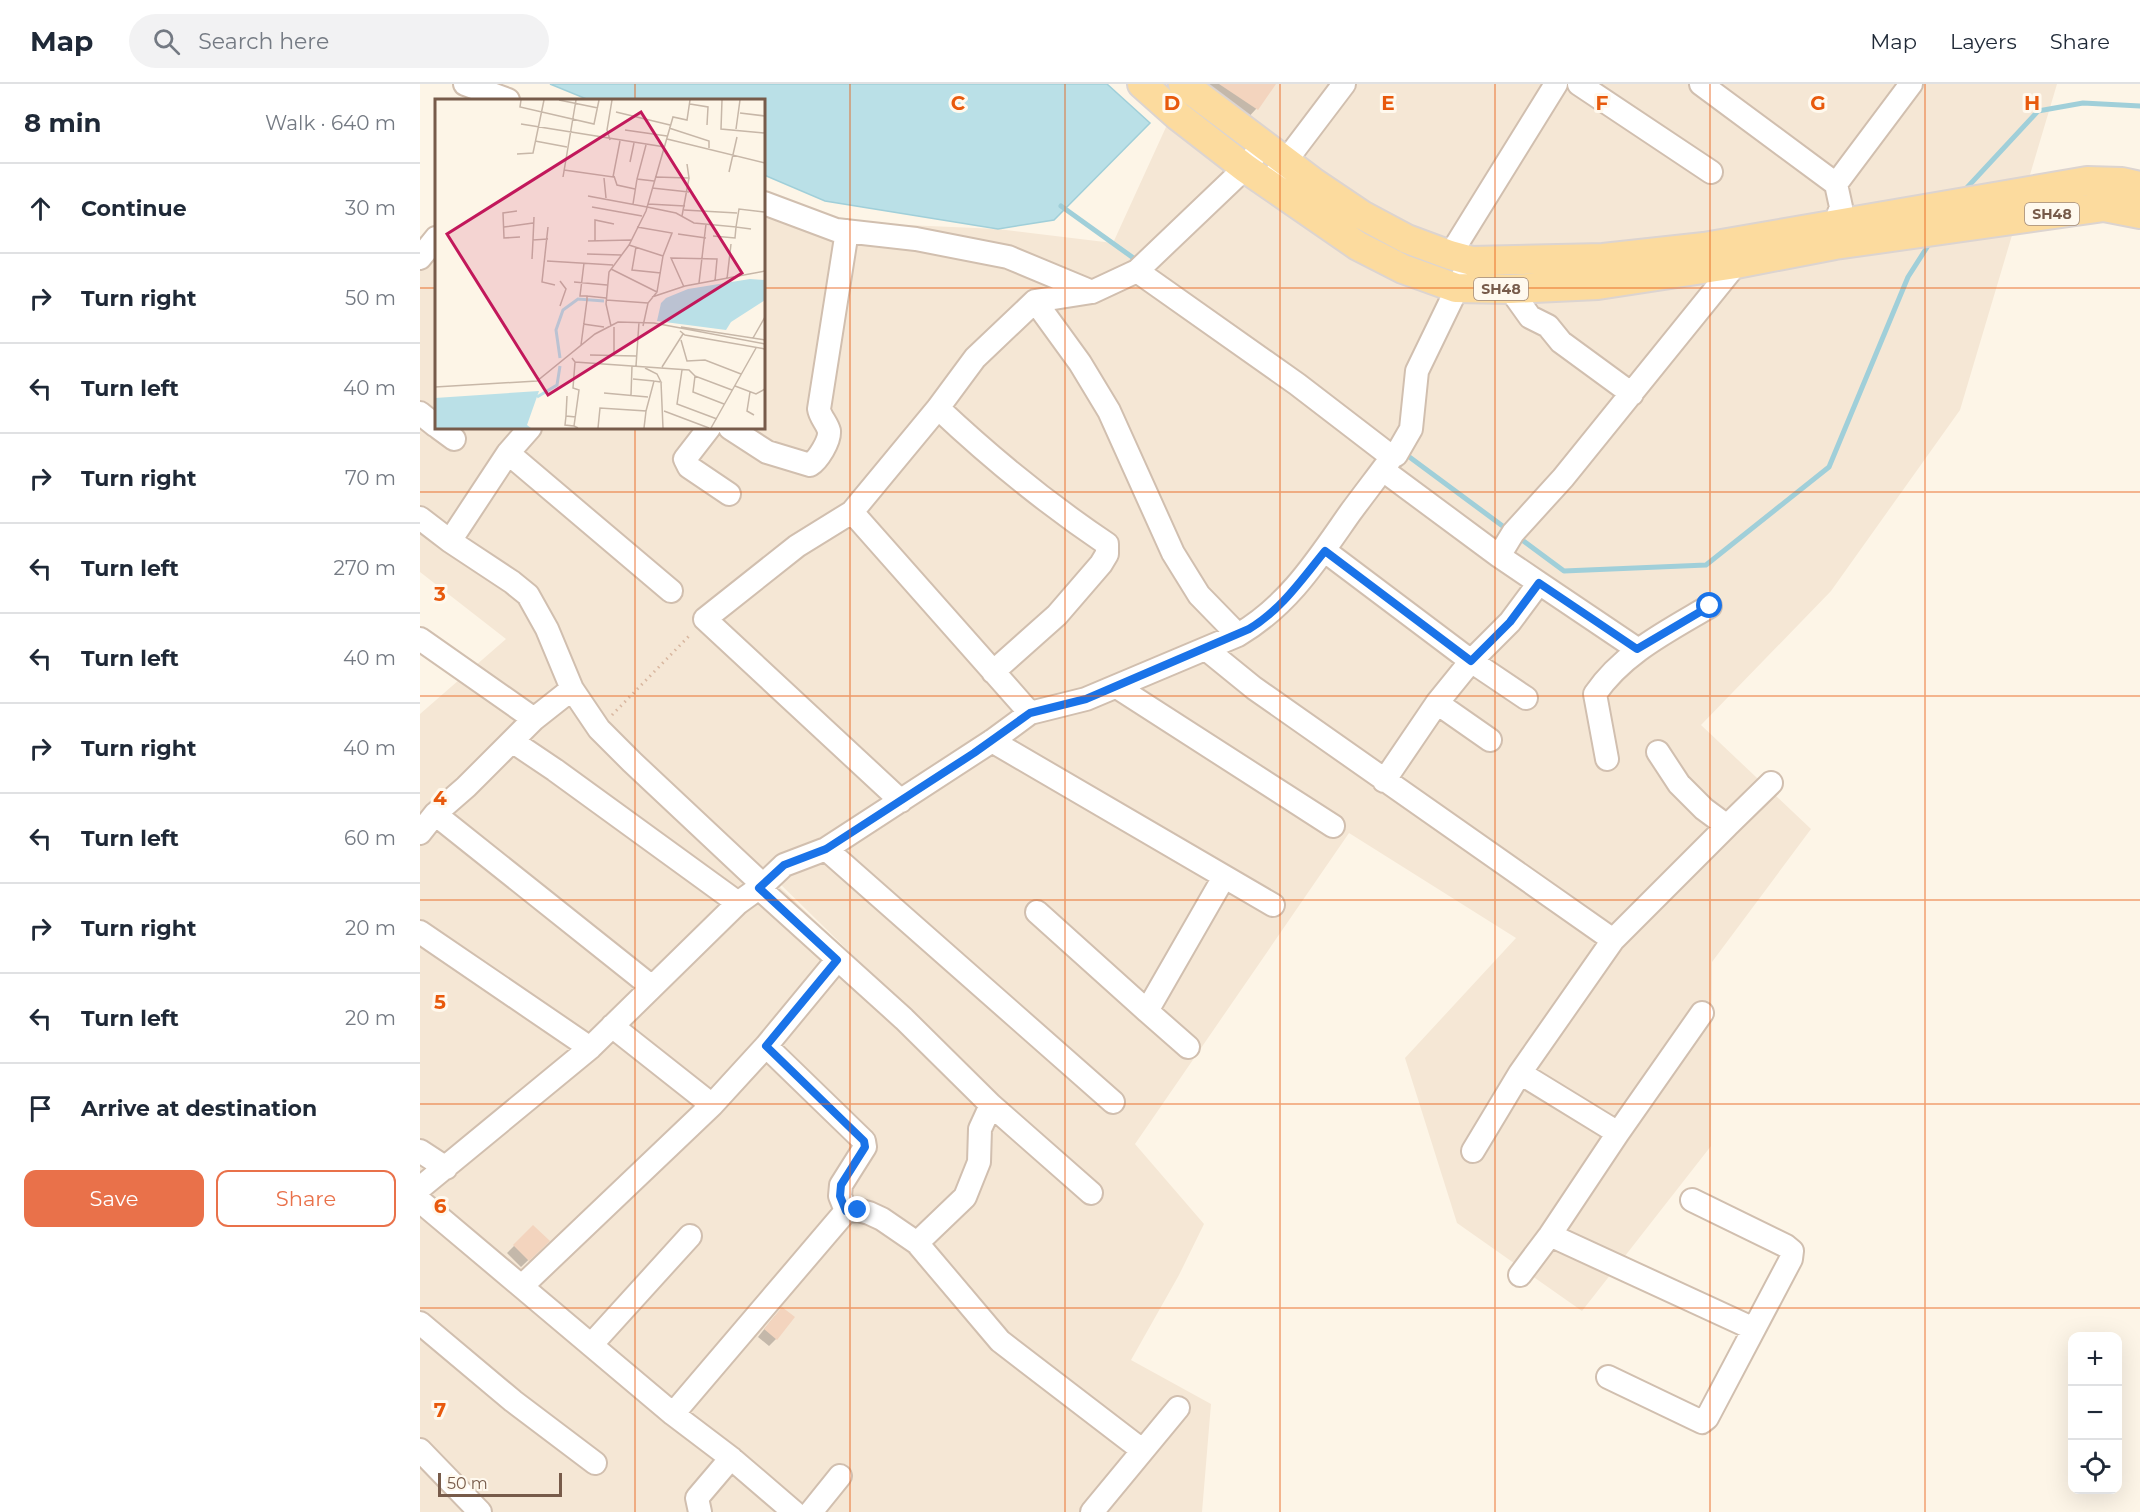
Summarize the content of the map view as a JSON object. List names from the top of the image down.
{
  "streets": {
    "main road": ["SH48"]
  },
  "scale_bar": "50 m",
  "page": {
    "header": "Map",
    "search": "Search here",
    "nav": ["Map", "Layers", "Share"],
    "heading": ["8 min", "Walk · 640 m"],
    "list": [
      ["Continue", "30 m"],
      ["Turn right", "50 m"],
      ["Turn left", "40 m"],
      ["Turn right", "70 m"],
      ["Turn left", "270 m"],
      ["Turn left", "40 m"],
      ["Turn right", "40 m"],
      ["Turn left", "60 m"],
      ["Turn right", "20 m"],
      ["Turn left", "20 m"],
      "Arrive at destination"
    ],
    "buttons": ["Save", "Share"],
    "map_buttons": ["+", "−"],
    "scale": "50 m"
  },
  "grid": {
    "columns": [
      "C",
      "D",
      "E",
      "F",
      "G",
      "H"
    ],
    "rows": [
      "3",
      "4",
      "5",
      "6",
      "7"
    ]
  }
}
